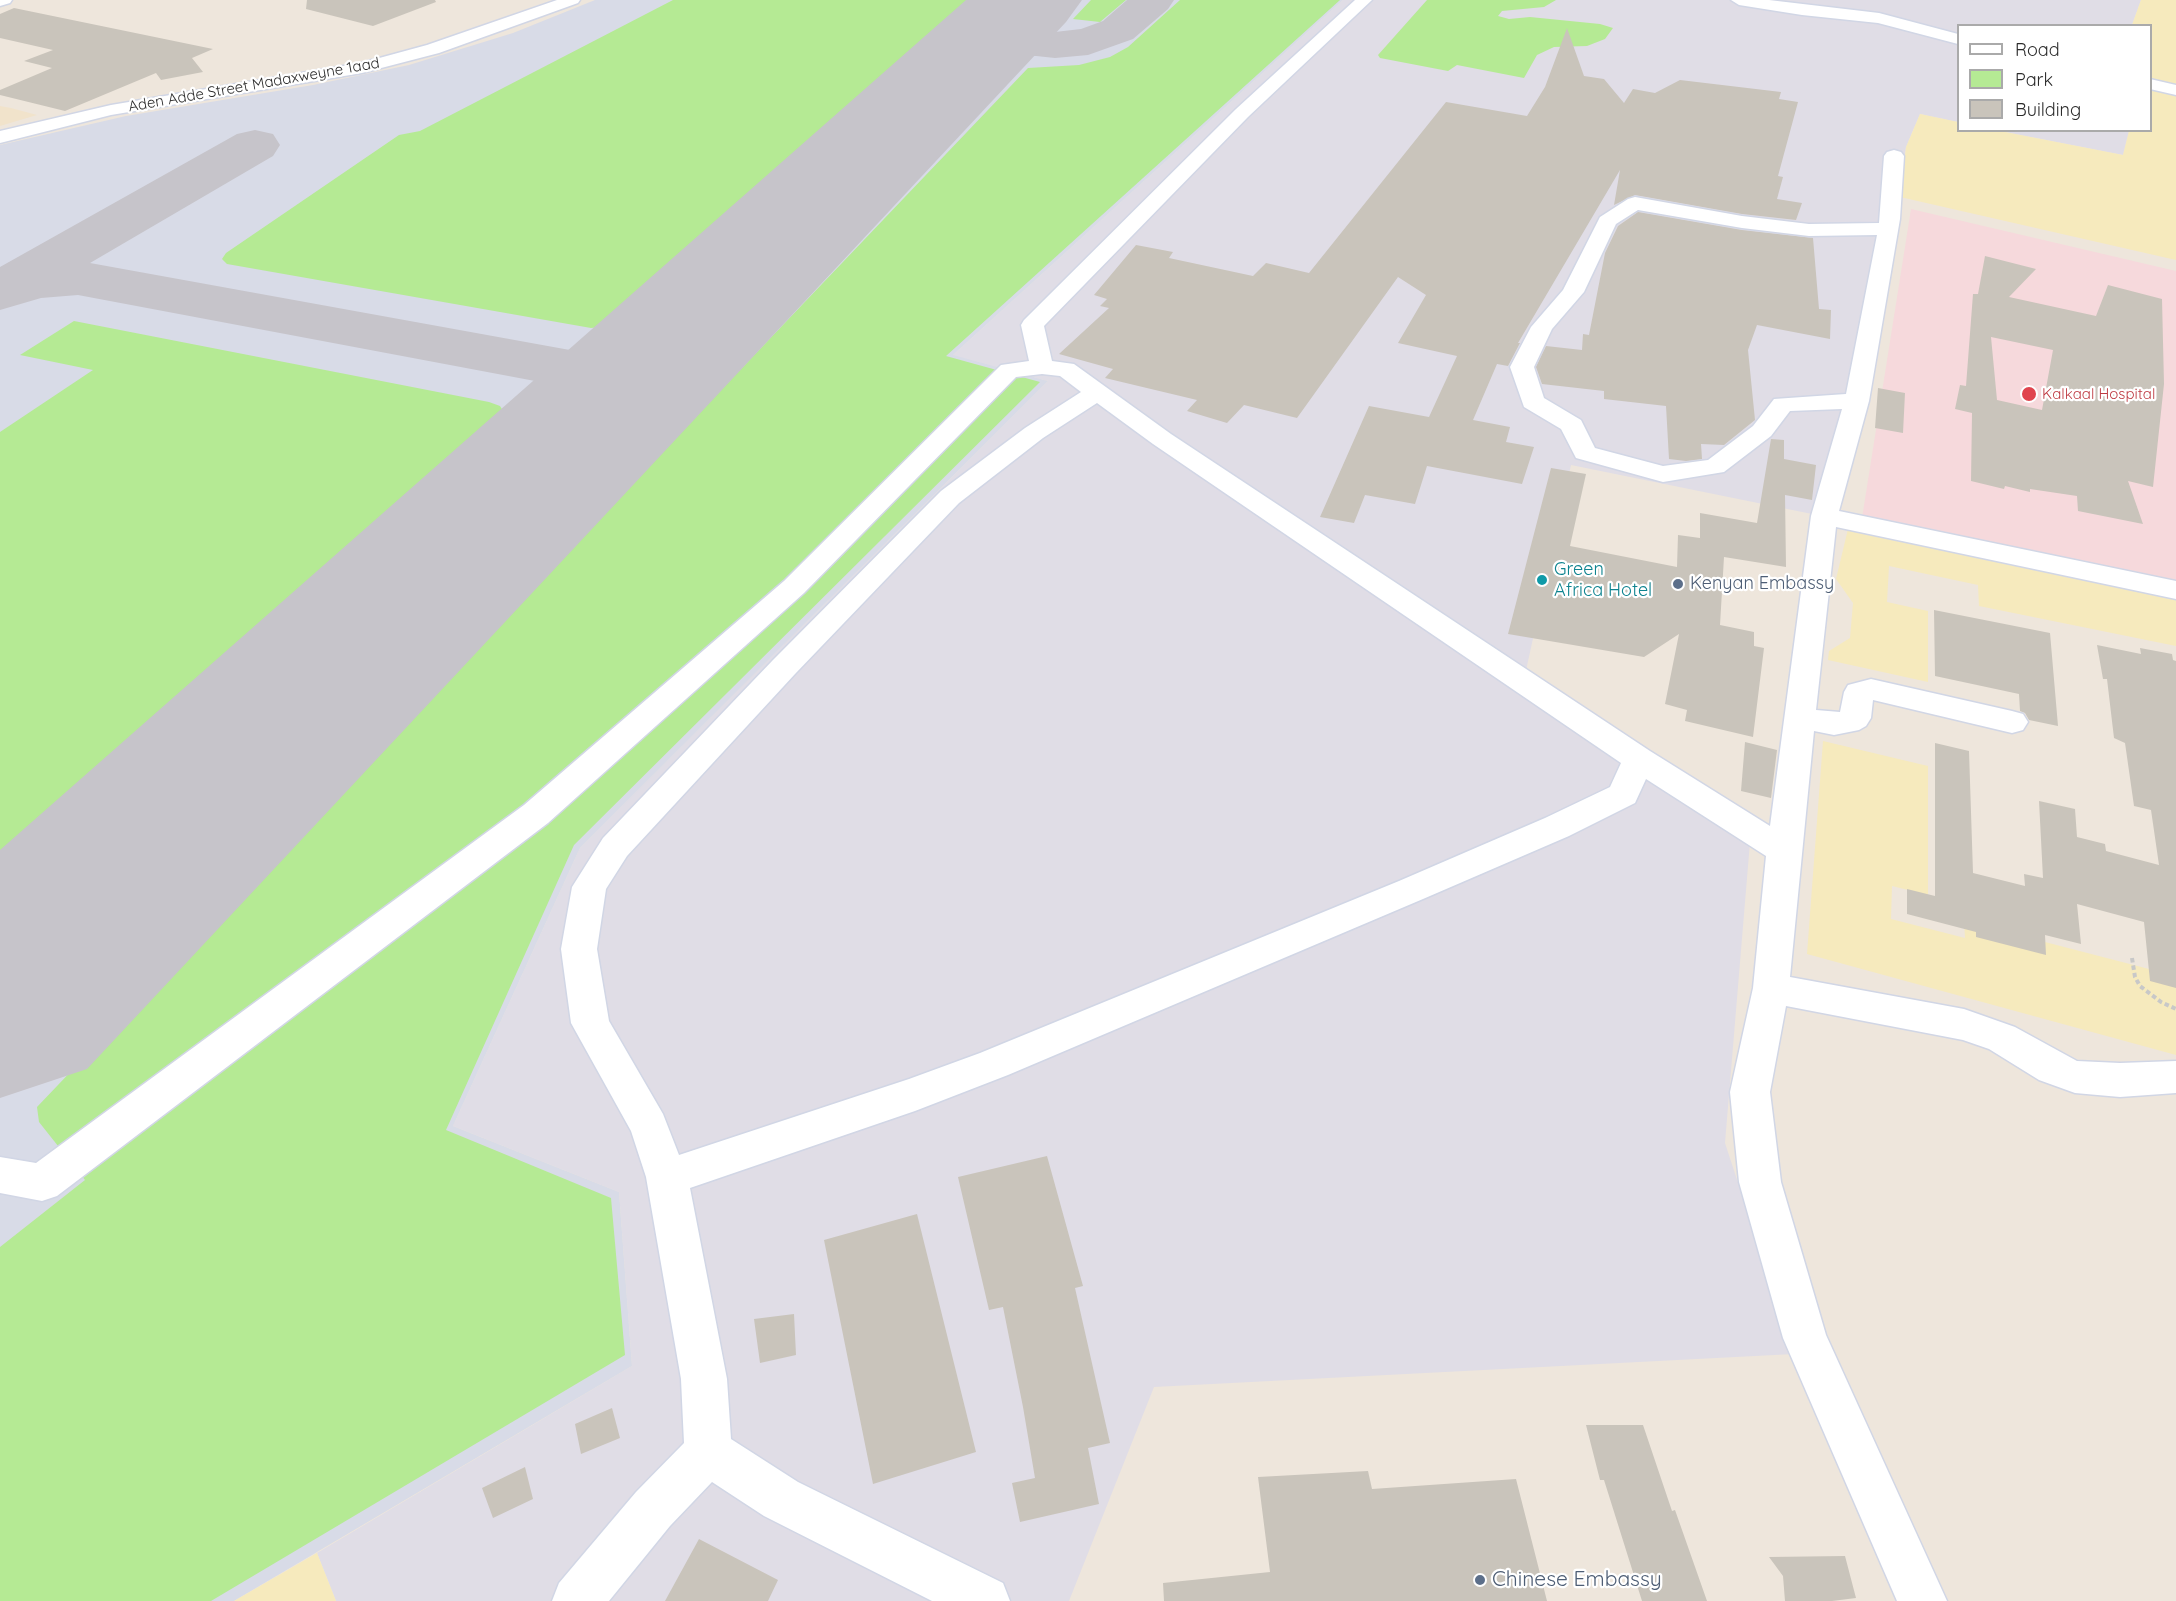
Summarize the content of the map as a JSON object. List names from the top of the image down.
{
  "streets": {
    "street": ["Aden Adde Street Madaxweyne 1aad"]
  },
  "places": [
    "Kalkaal Hospital",
    "Green Africa Hotel",
    "Kenyan Embassy",
    "Chinese Embassy"
  ],
  "legend": ["Road", "Park", "Building"]
}
